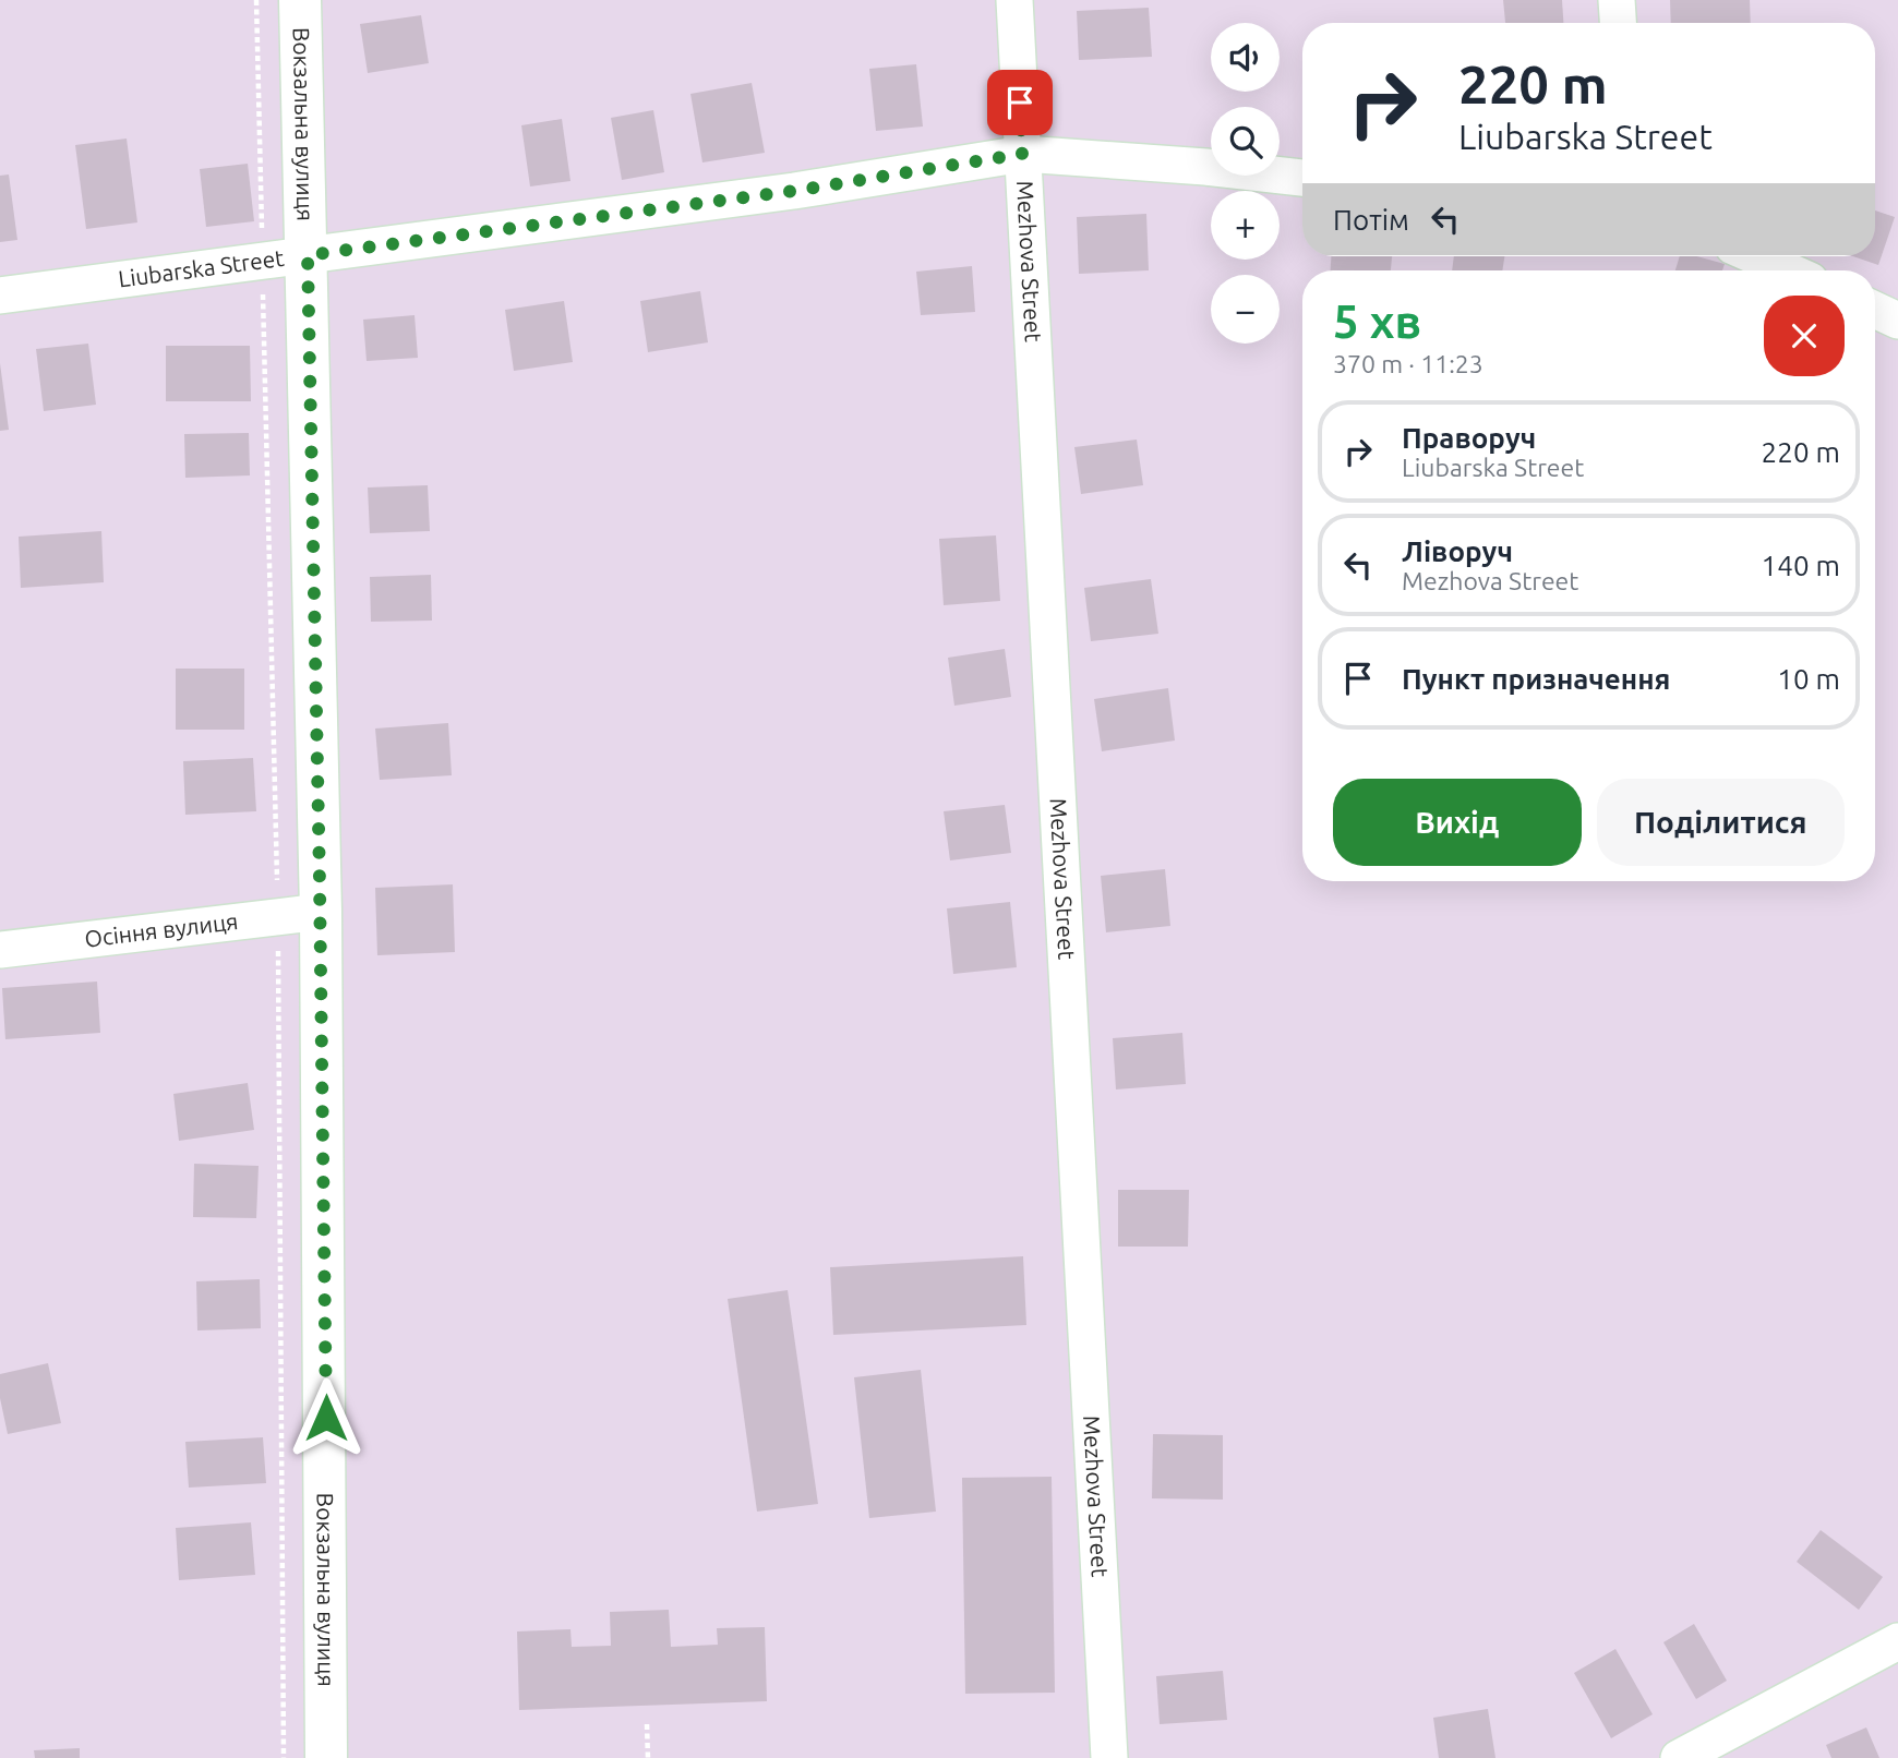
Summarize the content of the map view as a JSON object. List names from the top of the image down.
{
  "streets": {
    "main road": ["Вокзальна вулиця"],
    "street": ["Mezhova Street", "Liubarska Street", "Осіння вулиця"]
  },
  "crossings": [
    ["Вокзальна вулиця", "Liubarska Street"],
    ["Вокзальна вулиця", "Осіння вулиця"],
    ["Mezhova Street", "Liubarska Street"]
  ],
  "page": {
    "map_buttons": ["+", "−"],
    "turn": ["220 m", "Liubarska Street"],
    "then": "Потім",
    "heading": ["5 хв", "370 m · 11:23"],
    "list": [
      {
        "name": "Праворуч",
        "note": "Liubarska Street",
        "value": "220 m"
      },
      {
        "name": "Ліворуч",
        "note": "Mezhova Street",
        "value": "140 m"
      },
      {
        "name": "Пункт призначення",
        "value": "10 m"
      }
    ],
    "buttons": ["Вихід", "Поділитися"]
  }
}
